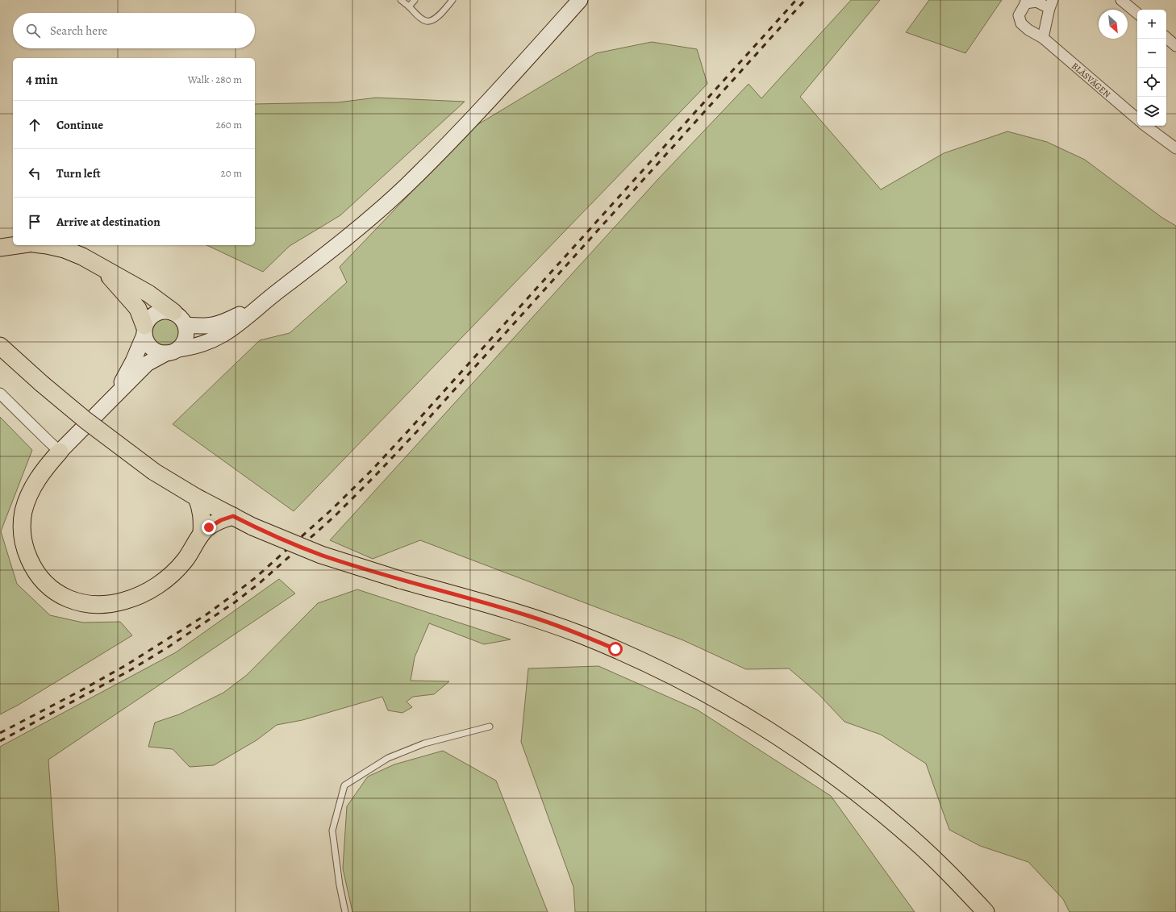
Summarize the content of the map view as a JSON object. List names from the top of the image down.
{
  "streets": {
    "street": ["BLÄSVÄGEN"]
  },
  "north": "bottom right",
  "page": {
    "map_buttons": ["+", "−"],
    "search": "Search here",
    "heading": ["4 min", "Walk · 280 m"],
    "list": [
      ["Continue", "260 m"],
      ["Turn left", "20 m"],
      "Arrive at destination"
    ]
  }
}
